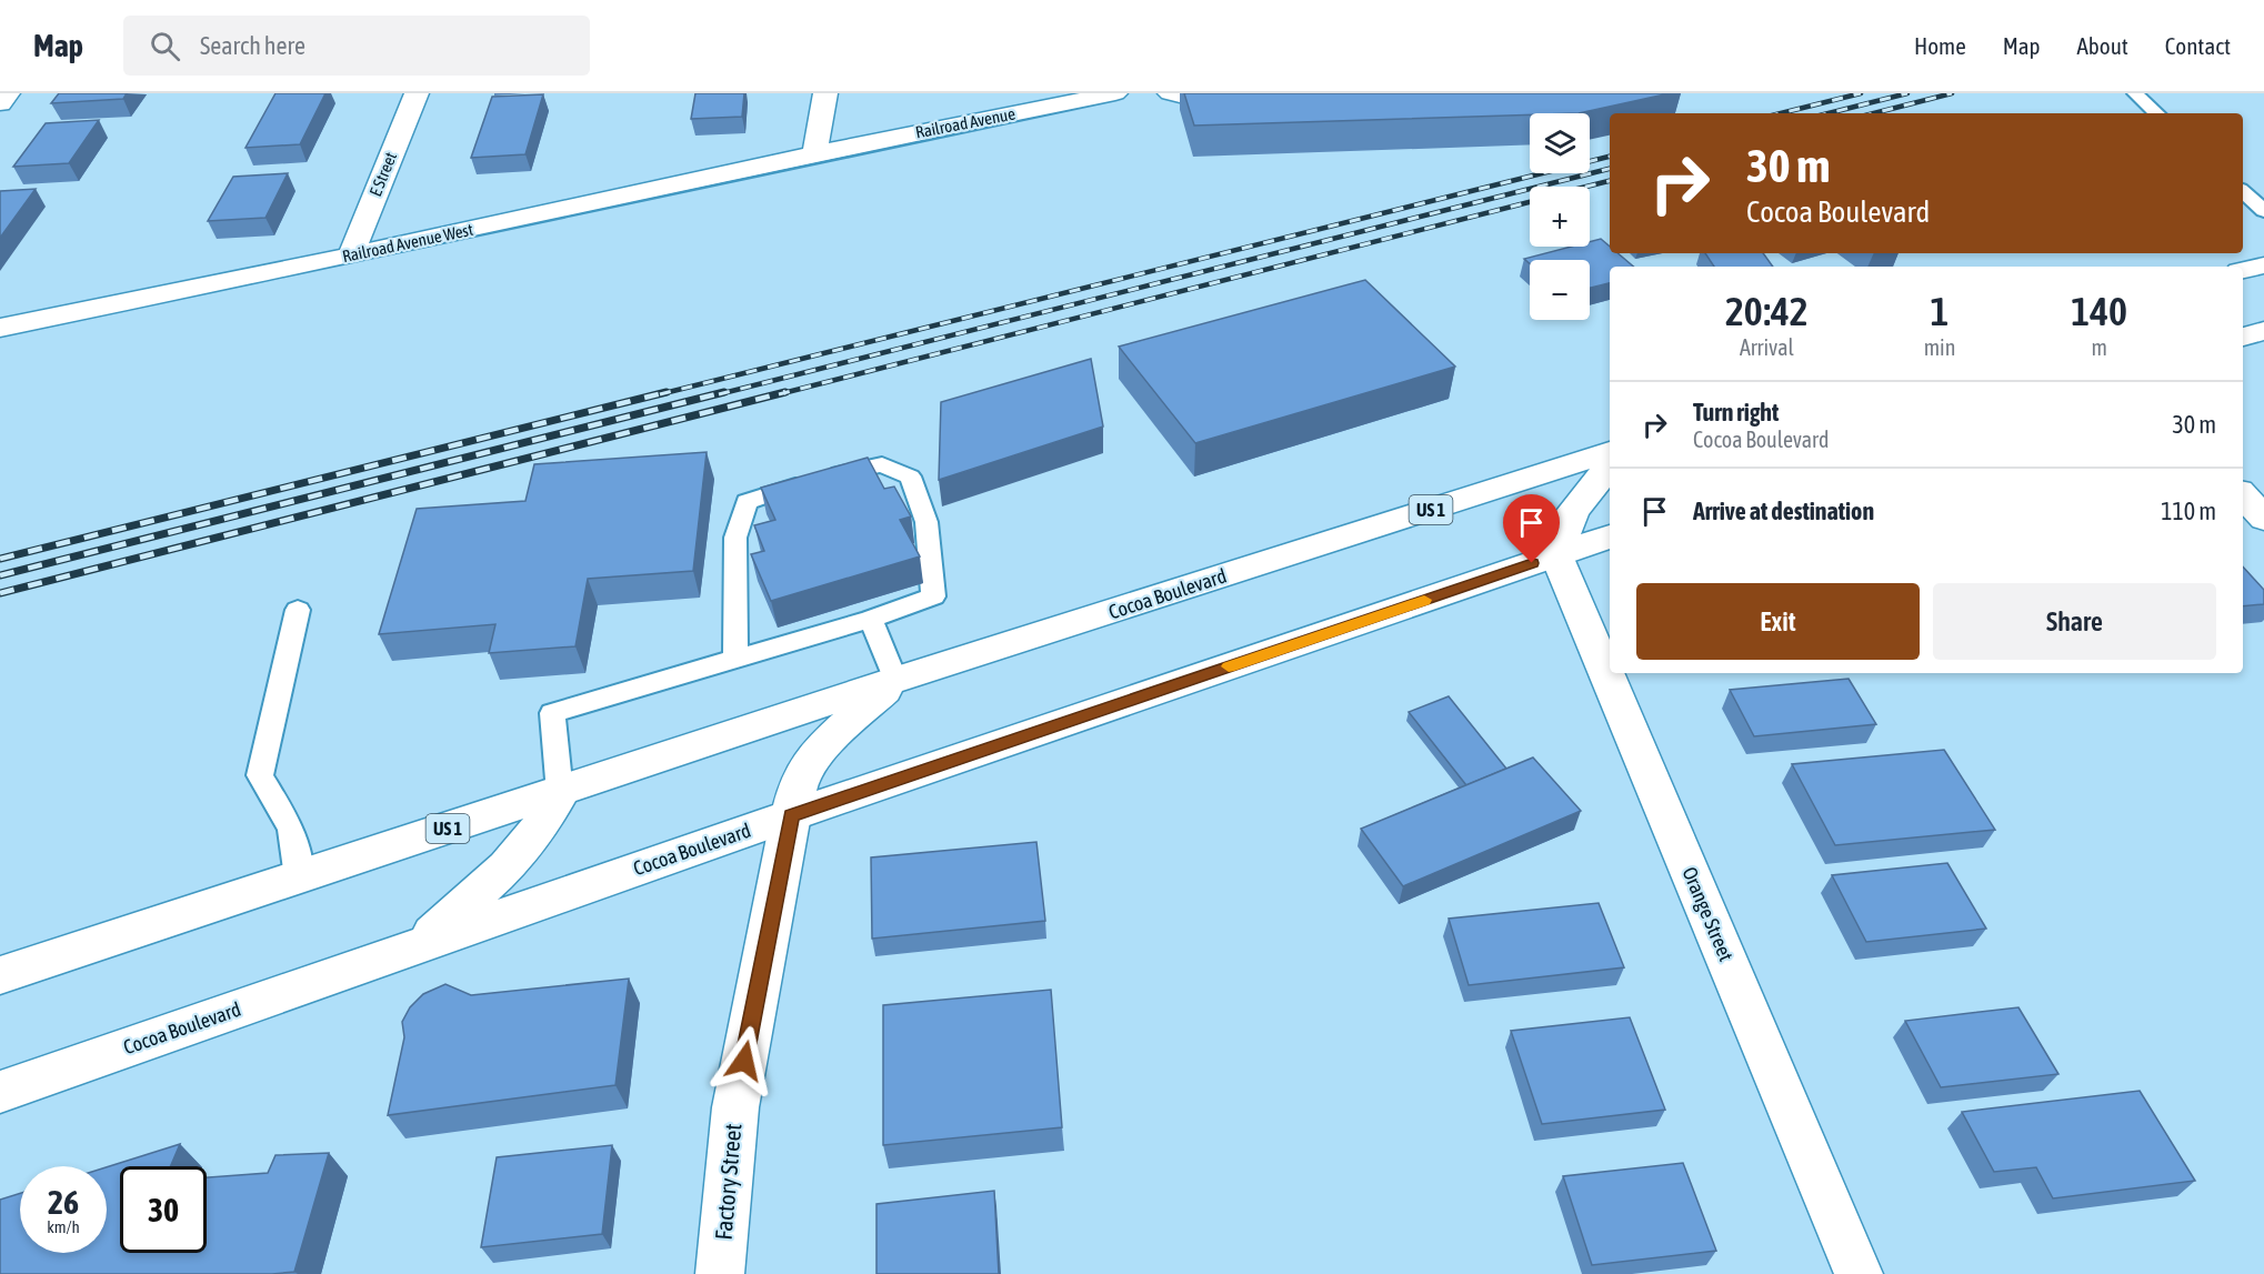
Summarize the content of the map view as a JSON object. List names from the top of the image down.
{
  "streets": {
    "main road": [
      "Railroad Avenue",
      "E Street",
      "Railroad Avenue West",
      "US 1",
      "Cocoa Boulevard",
      "Orange Street",
      "Factory Street"
    ]
  },
  "crossings": [
    ["Railroad Avenue", "Railroad Avenue West"],
    ["E Street", "Railroad Avenue West"],
    ["Cocoa Boulevard", "Orange Street"],
    ["Cocoa Boulevard", "Factory Street"]
  ],
  "page": {
    "header": "Map",
    "search": "Search here",
    "nav": [
      "Home",
      "Map",
      "About",
      "Contact"
    ],
    "map_buttons": ["+", "−"],
    "turn": ["30 m", "Cocoa Boulevard"],
    "eta": [
      "20:42",
      "Arrival",
      "1",
      "min",
      "140",
      "m"
    ],
    "list": [
      {
        "name": "Turn right",
        "note": "Cocoa Boulevard",
        "value": "30 m"
      },
      {
        "name": "Arrive at destination",
        "value": "110 m"
      }
    ],
    "buttons": ["Exit", "Share"],
    "speed": "26 km/h",
    "limit": "30"
  }
}
